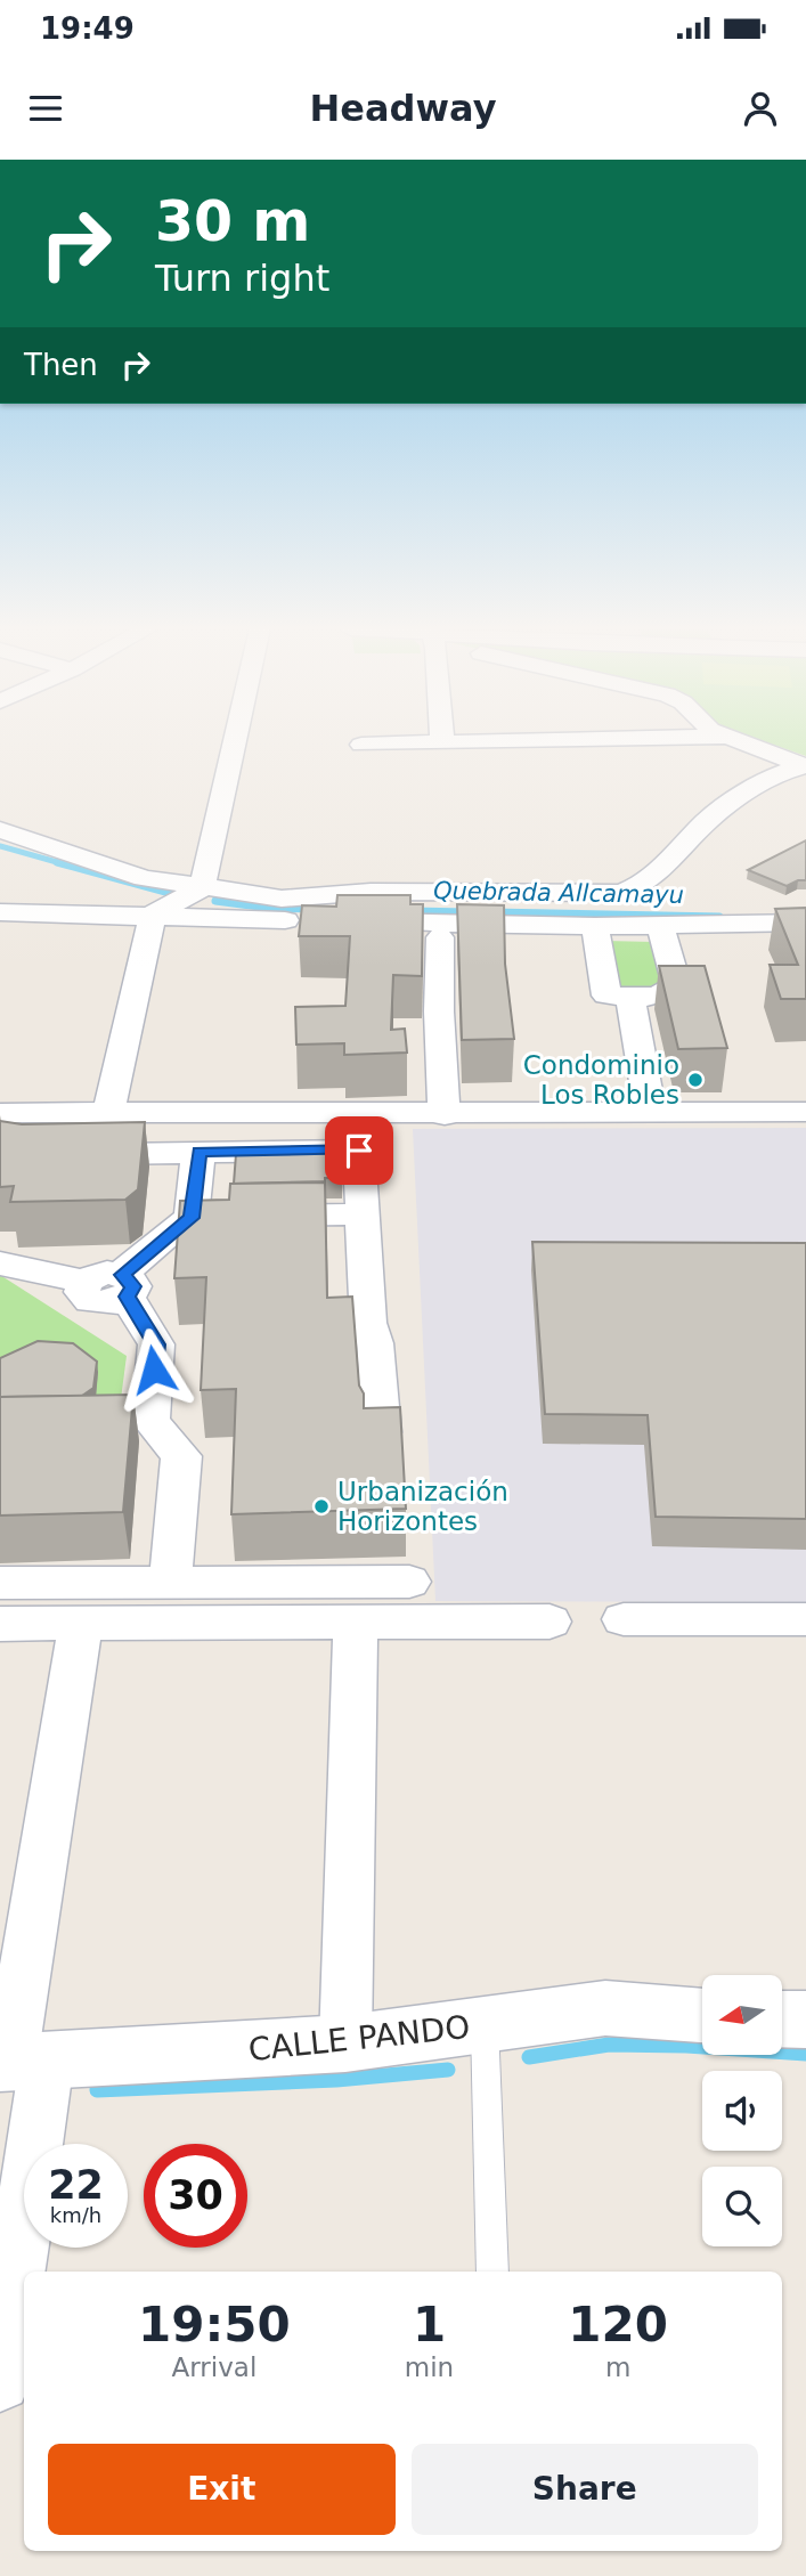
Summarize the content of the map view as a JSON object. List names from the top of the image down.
{
  "streets": {
    "street": ["CALLE PANDO"]
  },
  "water": ["Quebrada Allcamayu"],
  "places": ["Condominio Los Robles", "Urbanización Horizontes"],
  "north": "left",
  "page": {
    "status": "19:49",
    "header": "Headway",
    "turn": ["30 m", "Turn right"],
    "then": "Then",
    "speed": "22 km/h",
    "limit": "30",
    "eta": [
      "19:50",
      "Arrival",
      "1",
      "min",
      "120",
      "m"
    ],
    "buttons": ["Exit", "Share"]
  }
}
